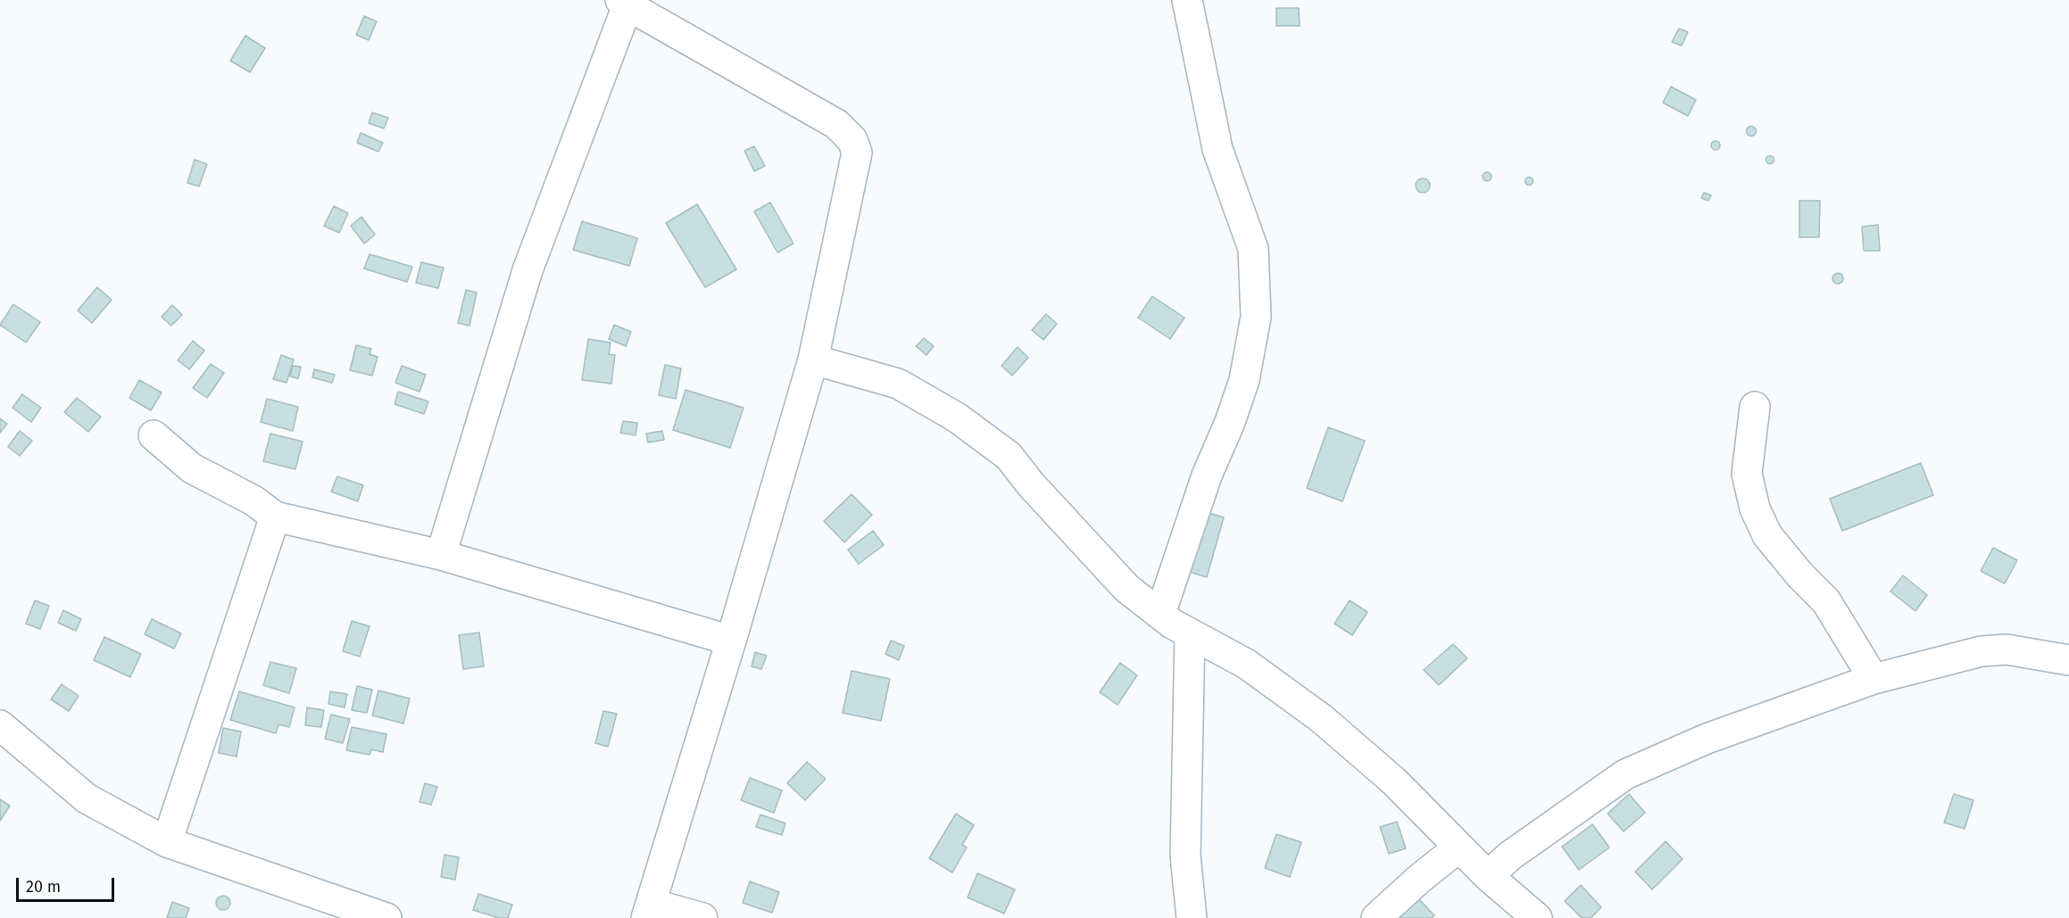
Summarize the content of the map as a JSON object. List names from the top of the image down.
{
  "scale_bar": "20 m"
}
